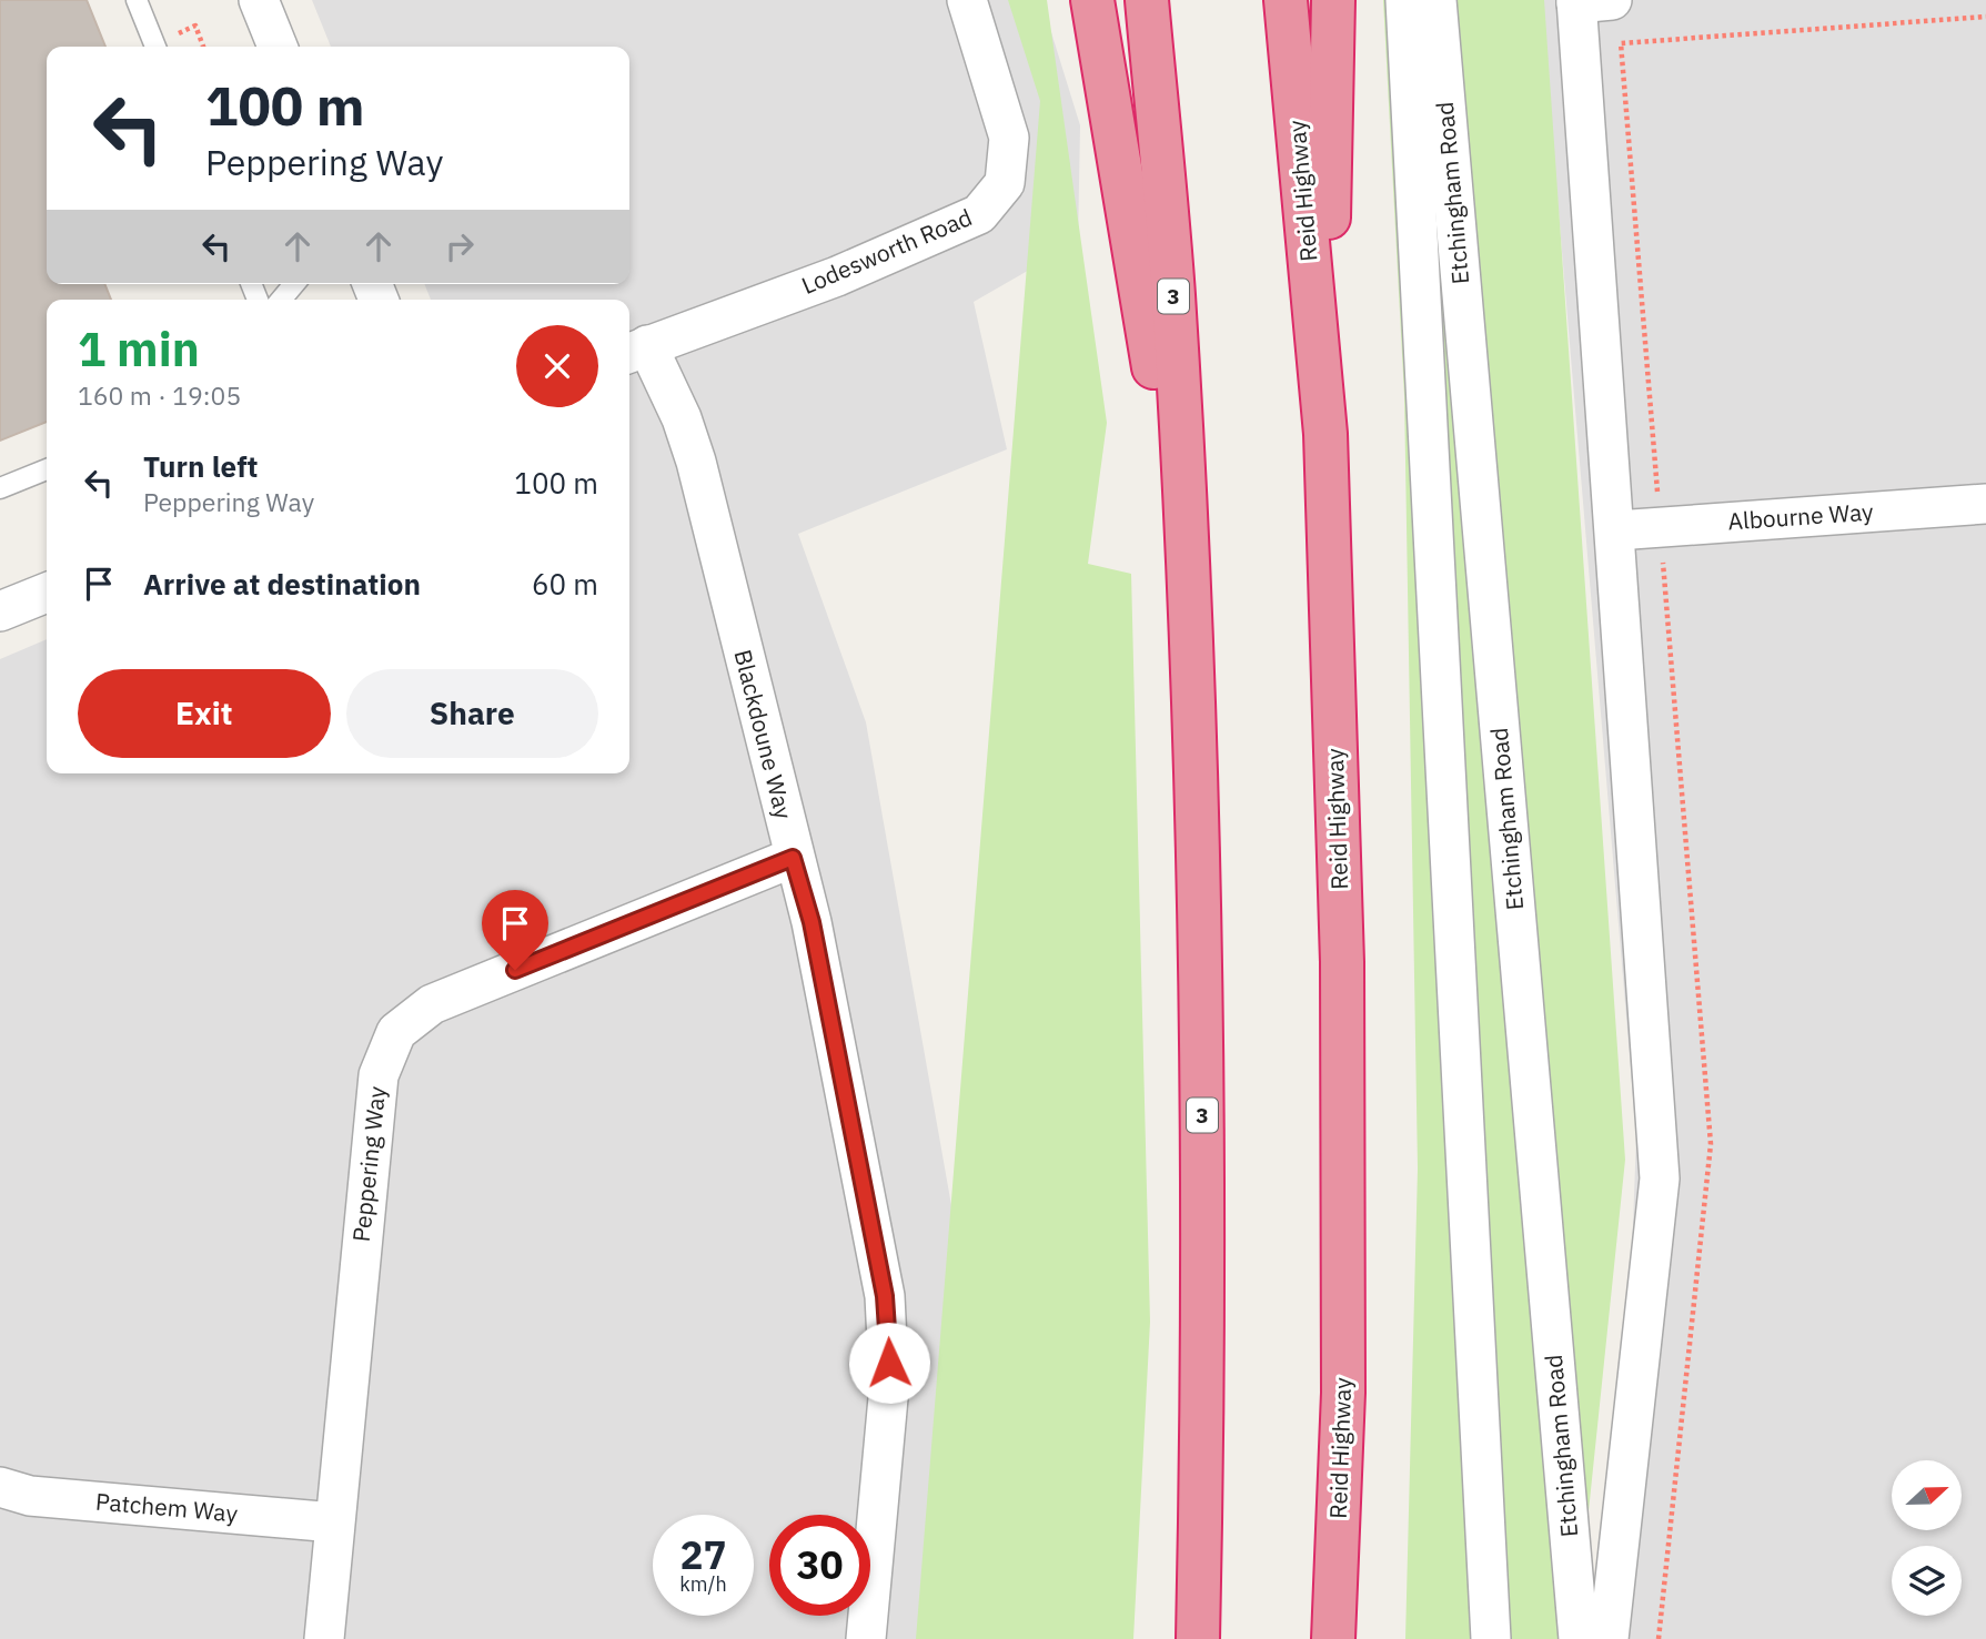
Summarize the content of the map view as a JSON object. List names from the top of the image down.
{
  "streets": {
    "highway": ["Reid Highway", "3"],
    "street": [
      "Etchingham Road",
      "Lodesworth Road",
      "Albourne Way",
      "Blackdoune Way",
      "Peppering Way",
      "Patchem Way"
    ]
  },
  "crossings": [
    ["Lodesworth Road", "Blackdoune Way"],
    ["Blackdoune Way", "Peppering Way"],
    ["Peppering Way", "Patchem Way"]
  ],
  "north": "right",
  "page": {
    "turn": ["100 m", "Peppering Way"],
    "heading": ["1 min", "160 m · 19:05"],
    "list": [
      {
        "name": "Turn left",
        "note": "Peppering Way",
        "value": "100 m"
      },
      {
        "name": "Arrive at destination",
        "value": "60 m"
      }
    ],
    "buttons": ["Exit", "Share"],
    "speed": "27 km/h",
    "limit": "30"
  }
}
